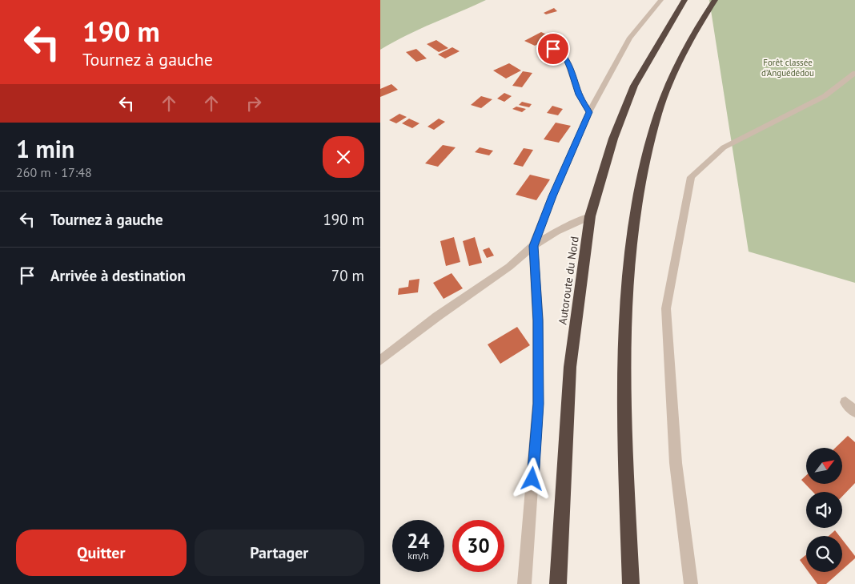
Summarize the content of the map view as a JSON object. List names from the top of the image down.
{
  "streets": {
    "highway": ["Autoroute du Nord"]
  },
  "parks": ["Forêt classée d’Anguédédou"],
  "north": "top right",
  "page": {
    "turn": ["190 m", "Tournez à gauche"],
    "heading": ["1 min", "260 m · 17:48"],
    "list": [
      {
        "name": "Tournez à gauche",
        "value": "190 m"
      },
      {
        "name": "Arrivée à destination",
        "value": "70 m"
      }
    ],
    "speed": "24 km/h",
    "limit": "30",
    "buttons": ["Quitter", "Partager"]
  }
}
